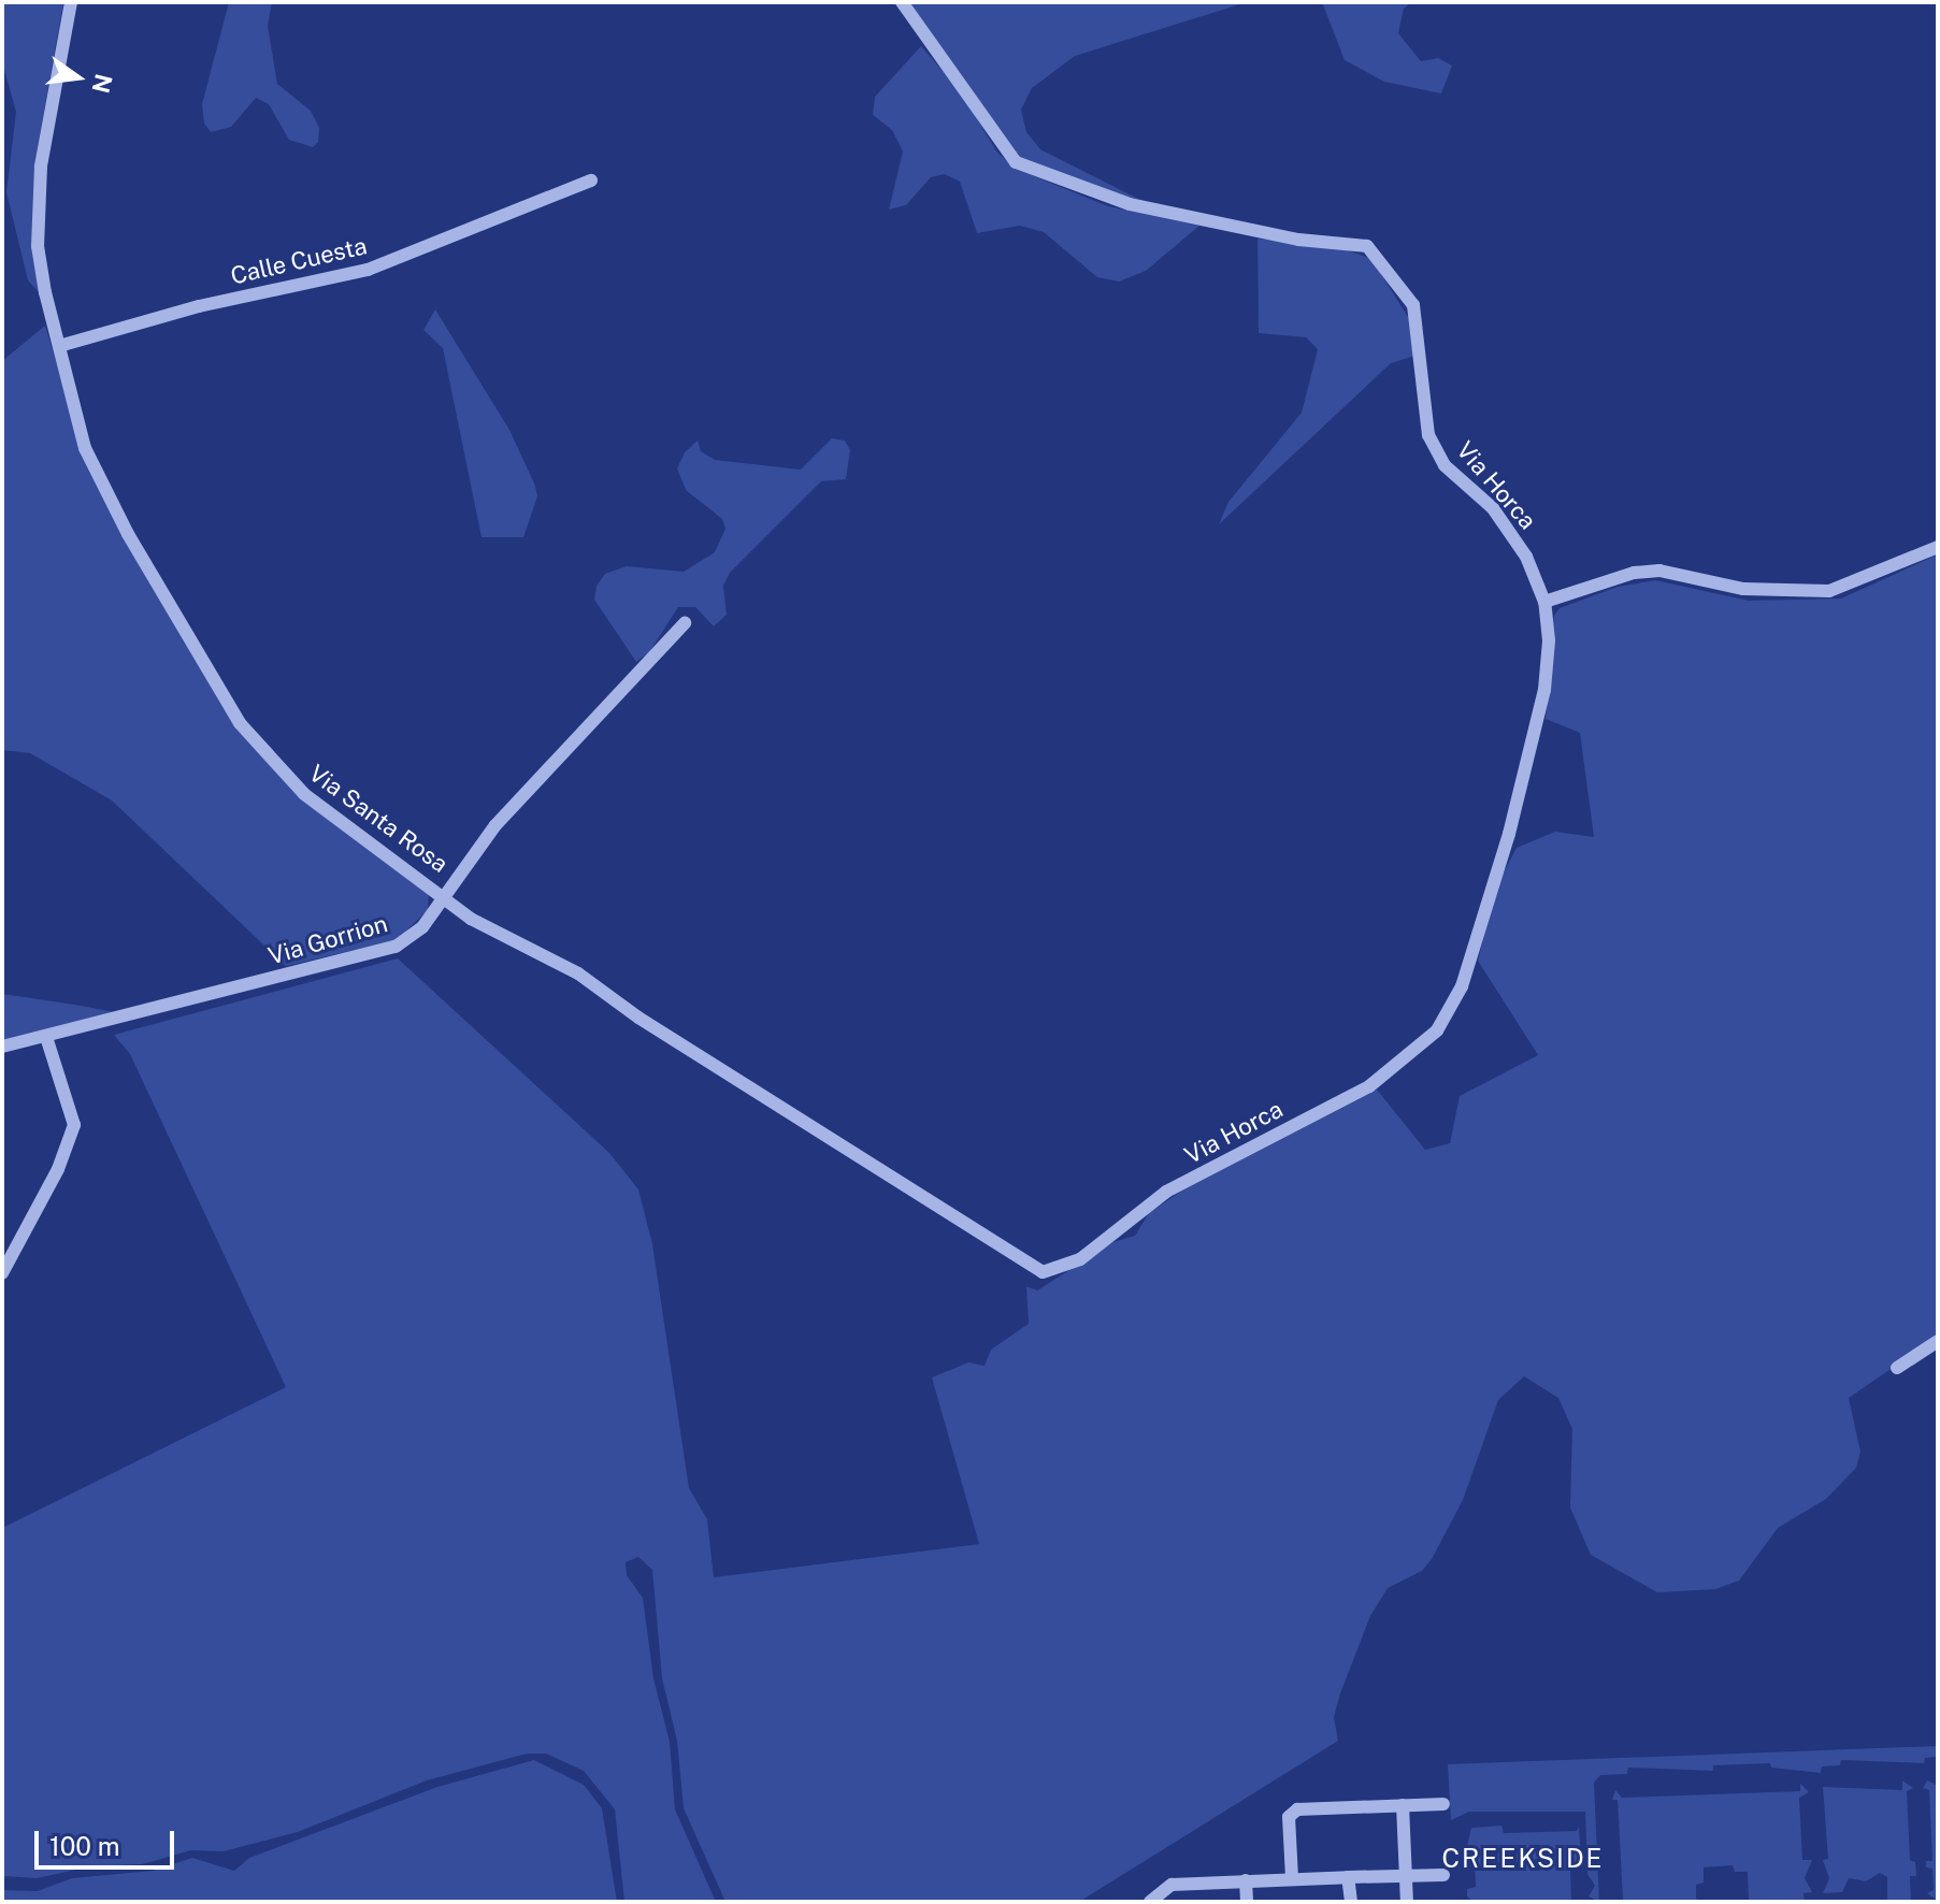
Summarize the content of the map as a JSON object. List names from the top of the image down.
{
  "streets": {
    "street": [
      "Calle Cuesta",
      "Via Horca",
      "Via Santa Rosa",
      "Via Gorrion"
    ]
  },
  "crossings": [
    ["Calle Cuesta", "Via Santa Rosa"],
    ["Via Horca", "Via Santa Rosa"],
    ["Via Santa Rosa", "Via Gorrion"]
  ],
  "districts": ["CREEKSIDE"],
  "scale_bar": "100 m",
  "north": "right"
}
